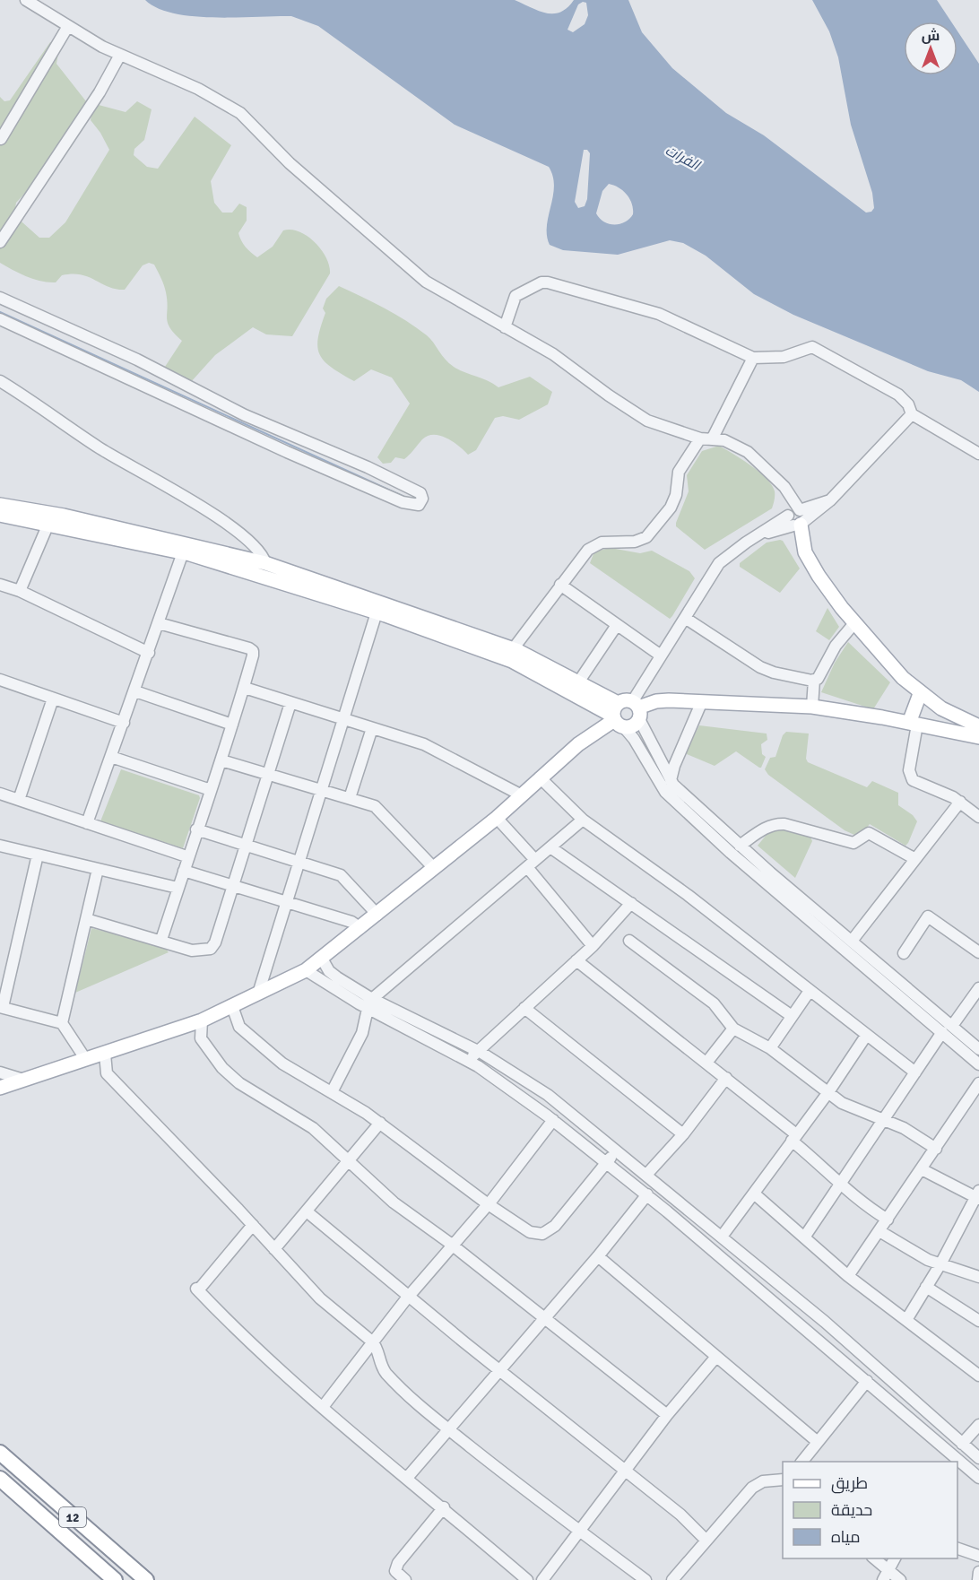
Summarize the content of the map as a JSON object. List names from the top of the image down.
{
  "streets": {
    "highway": ["12"]
  },
  "water": ["الفرات"],
  "legend": ["طريق", "حديقة", "مياه"],
  "north": "top"
}
